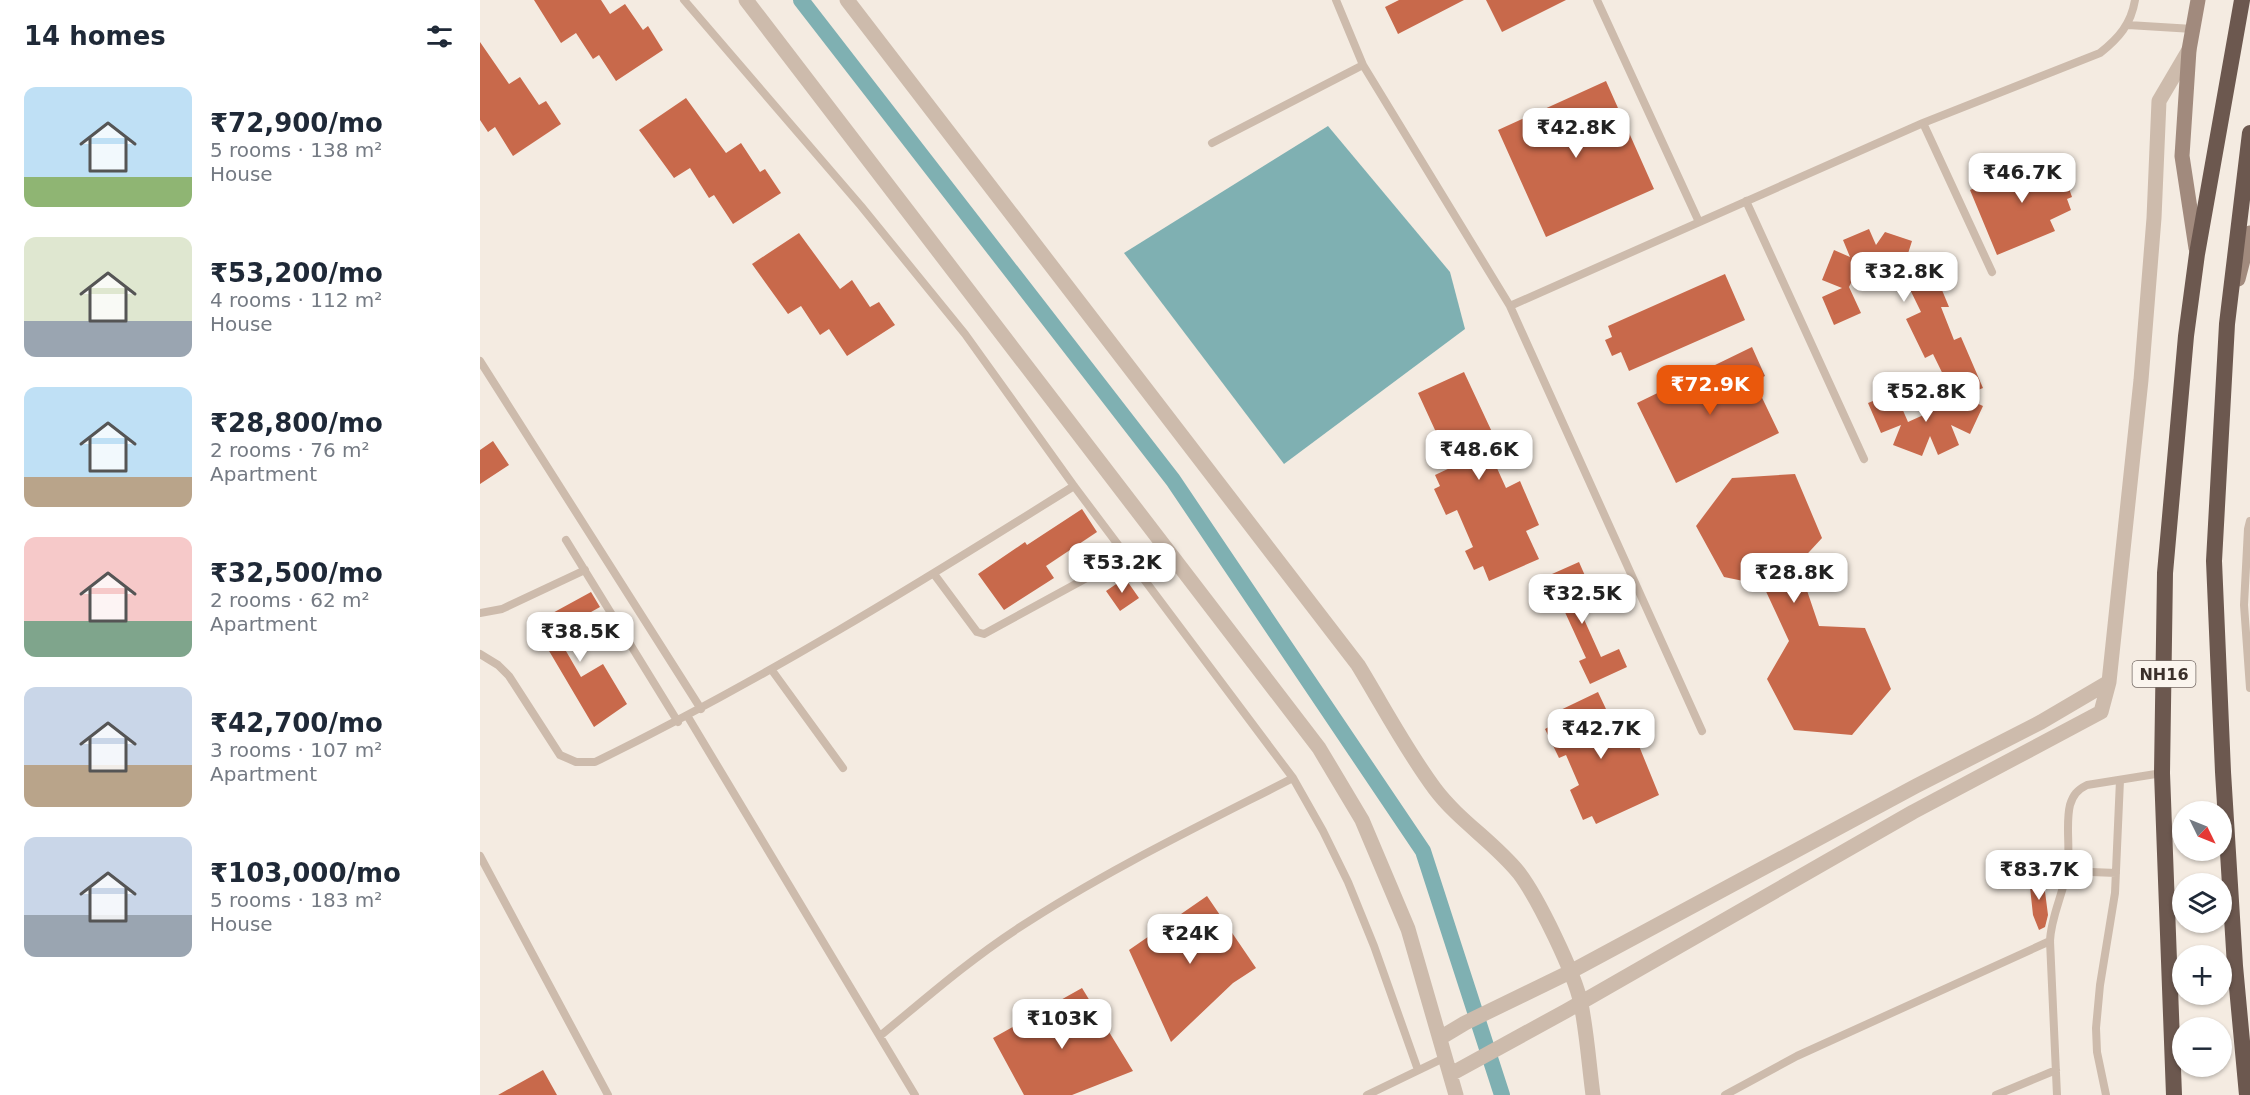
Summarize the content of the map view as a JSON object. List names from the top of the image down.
{
  "streets": {
    "highway": ["NH16"]
  },
  "north": "bottom right",
  "page": {
    "heading": "14 homes",
    "list": [
      {
        "name": "₹72,900/mo",
        "note": "5 rooms · 138 m² · House"
      },
      {
        "name": "₹53,200/mo",
        "note": "4 rooms · 112 m² · House"
      },
      {
        "name": "₹28,800/mo",
        "note": "2 rooms · 76 m² · Apartment"
      },
      {
        "name": "₹32,500/mo",
        "note": "2 rooms · 62 m² · Apartment"
      },
      {
        "name": "₹42,700/mo",
        "note": "3 rooms · 107 m² · Apartment"
      },
      {
        "name": "₹103,000/mo",
        "note": "5 rooms · 183 m² · House"
      }
    ],
    "price": [
      "₹42.8K",
      "₹46.7K",
      "₹32.8K",
      "₹72.9K",
      "₹52.8K",
      "₹48.6K",
      "₹53.2K",
      "₹28.8K",
      "₹32.5K",
      "₹38.5K",
      "₹42.7K",
      "₹83.7K",
      "₹24K",
      "₹103K"
    ],
    "map_buttons": ["+", "−"]
  }
}
